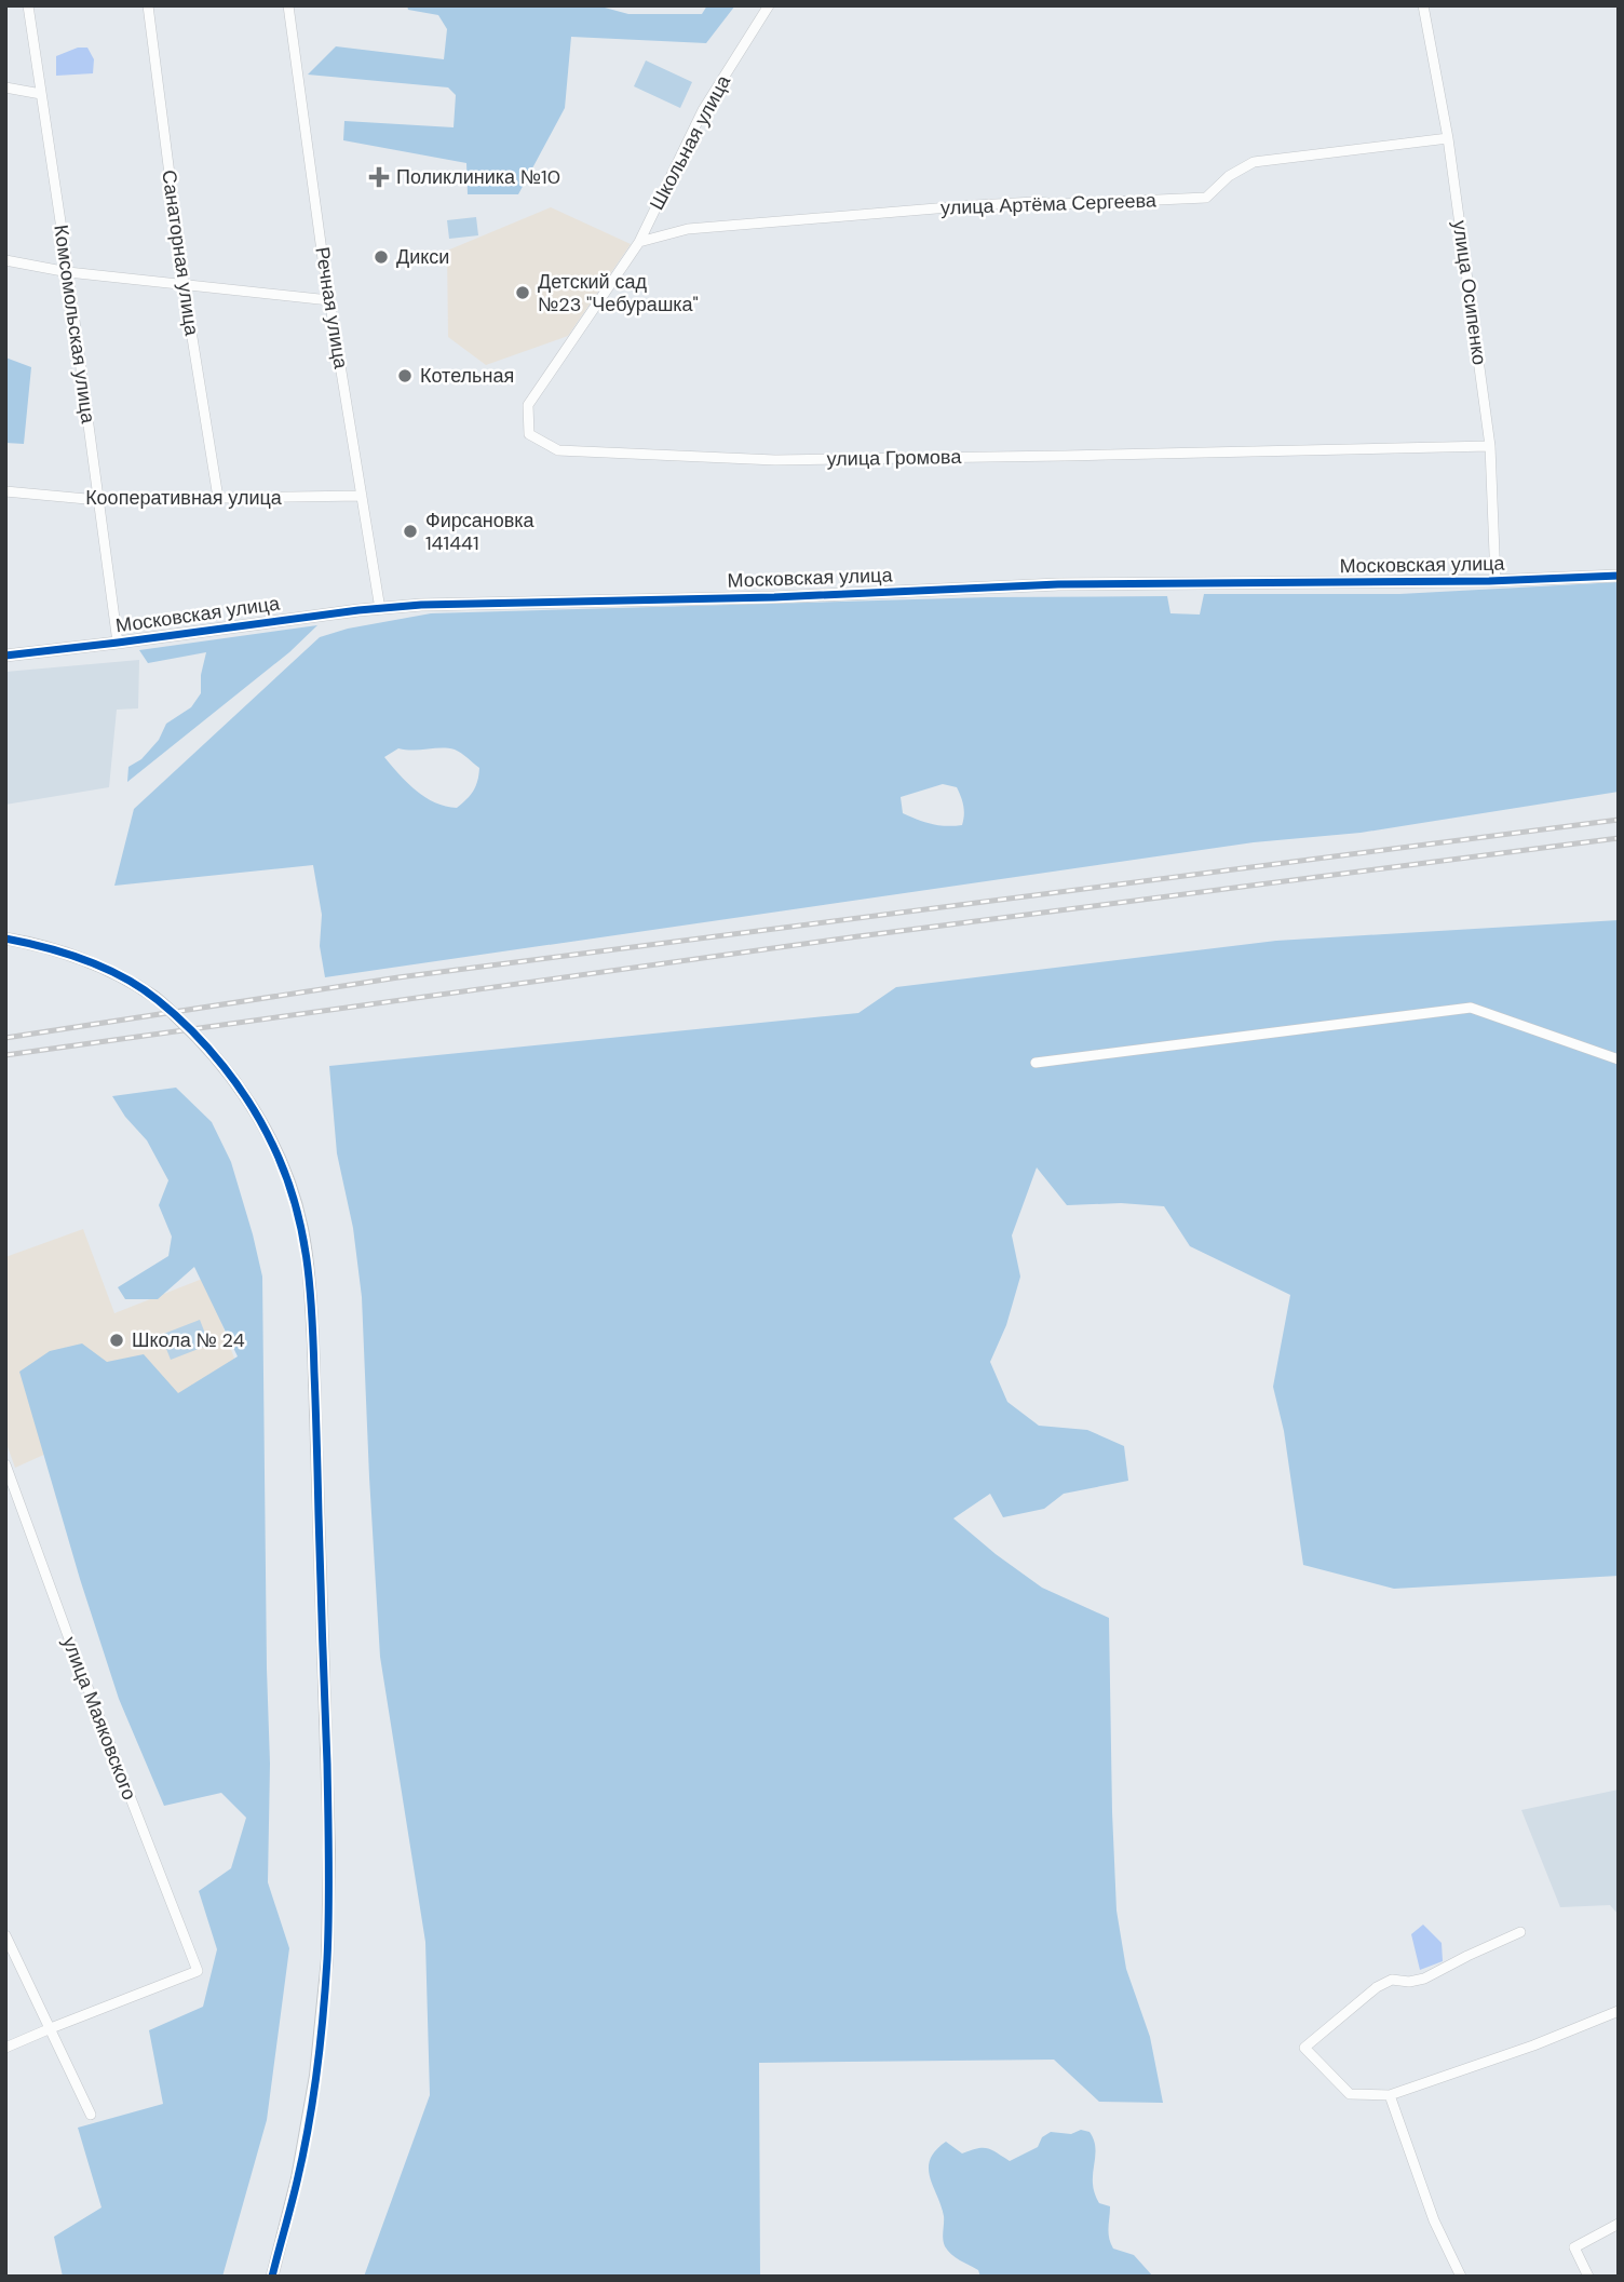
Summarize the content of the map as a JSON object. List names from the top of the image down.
{
  "streets": {
    "street": [
      "Школьная улица",
      "улица Артёма Сергеева",
      "Санаторная улица",
      "улица Осипенко",
      "Речная улица",
      "Комсомольская улица",
      "улица Громова",
      "Кооперативная улица",
      "Московская улица",
      "улица Маяковского"
    ]
  },
  "crossings": [
    ["Школьная улица", "улица Артёма Сергеева"],
    ["Школьная улица", "улица Громова"],
    ["улица Артёма Сергеева", "улица Осипенко"],
    ["улица Артёма Сергеева", "улица Громова"],
    ["Санаторная улица", "Кооперативная улица"],
    ["улица Осипенко", "улица Громова"],
    ["улица Осипенко", "Московская улица"],
    ["Речная улица", "Кооперативная улица"],
    ["Речная улица", "Московская улица"],
    ["Комсомольская улица", "Кооперативная улица"],
    ["Комсомольская улица", "Московская улица"]
  ],
  "places": {
    "health": ["Поликлиника №10"],
    "other": [
      "Дикси",
      "Детский сад №23 \"Чебурашка\"",
      "Котельная",
      "Фирсановка 141441",
      "Школа № 24"
    ]
  }
}
